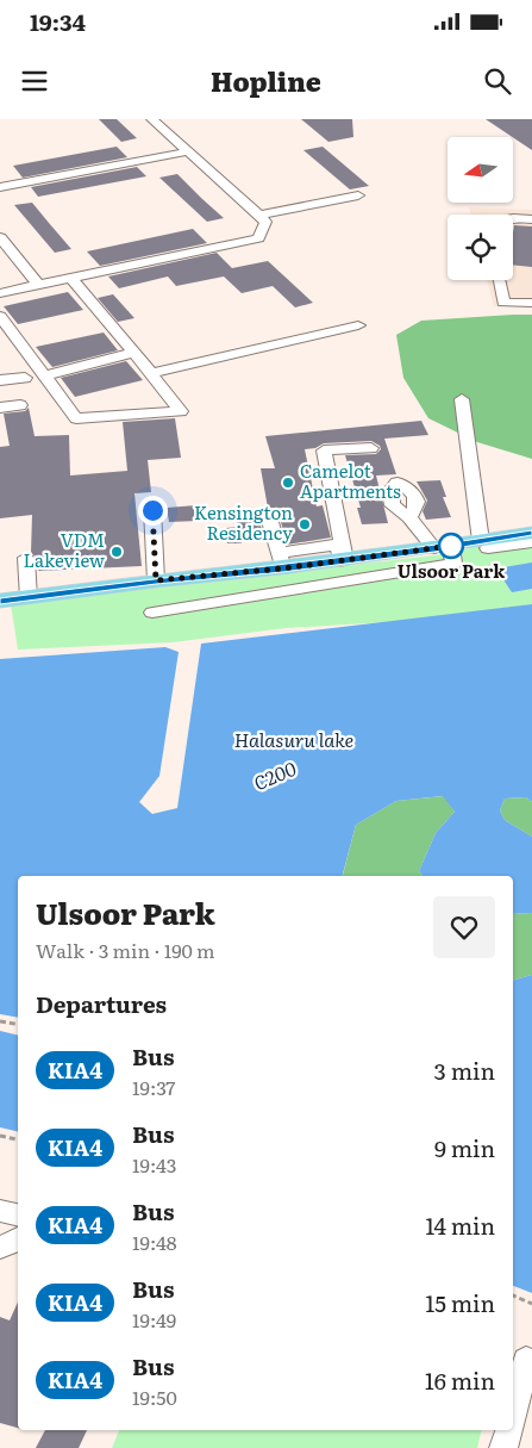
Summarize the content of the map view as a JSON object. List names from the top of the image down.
{
  "water": ["Halasuru lake", "C200"],
  "places": [
    "Camelot Apartments",
    "Kensington Residency",
    "Ulsoor Park",
    "VDM Lakeview"
  ],
  "lines": ["bus line KIA4"],
  "north": "left",
  "page": {
    "status": "19:34",
    "header": "Hopline",
    "heading": [
      ["Ulsoor Park", "Walk · 3 min · 190 m"],
      "Departures"
    ],
    "list": [
      {
        "mark": "KIA4",
        "name": "Bus",
        "note": "19:37",
        "value": "3 min"
      },
      {
        "mark": "KIA4",
        "name": "Bus",
        "note": "19:43",
        "value": "9 min"
      },
      {
        "mark": "KIA4",
        "name": "Bus",
        "note": "19:48",
        "value": "14 min"
      },
      {
        "mark": "KIA4",
        "name": "Bus",
        "note": "19:49",
        "value": "15 min"
      },
      {
        "mark": "KIA4",
        "name": "Bus",
        "note": "19:50",
        "value": "16 min"
      }
    ]
  }
}
